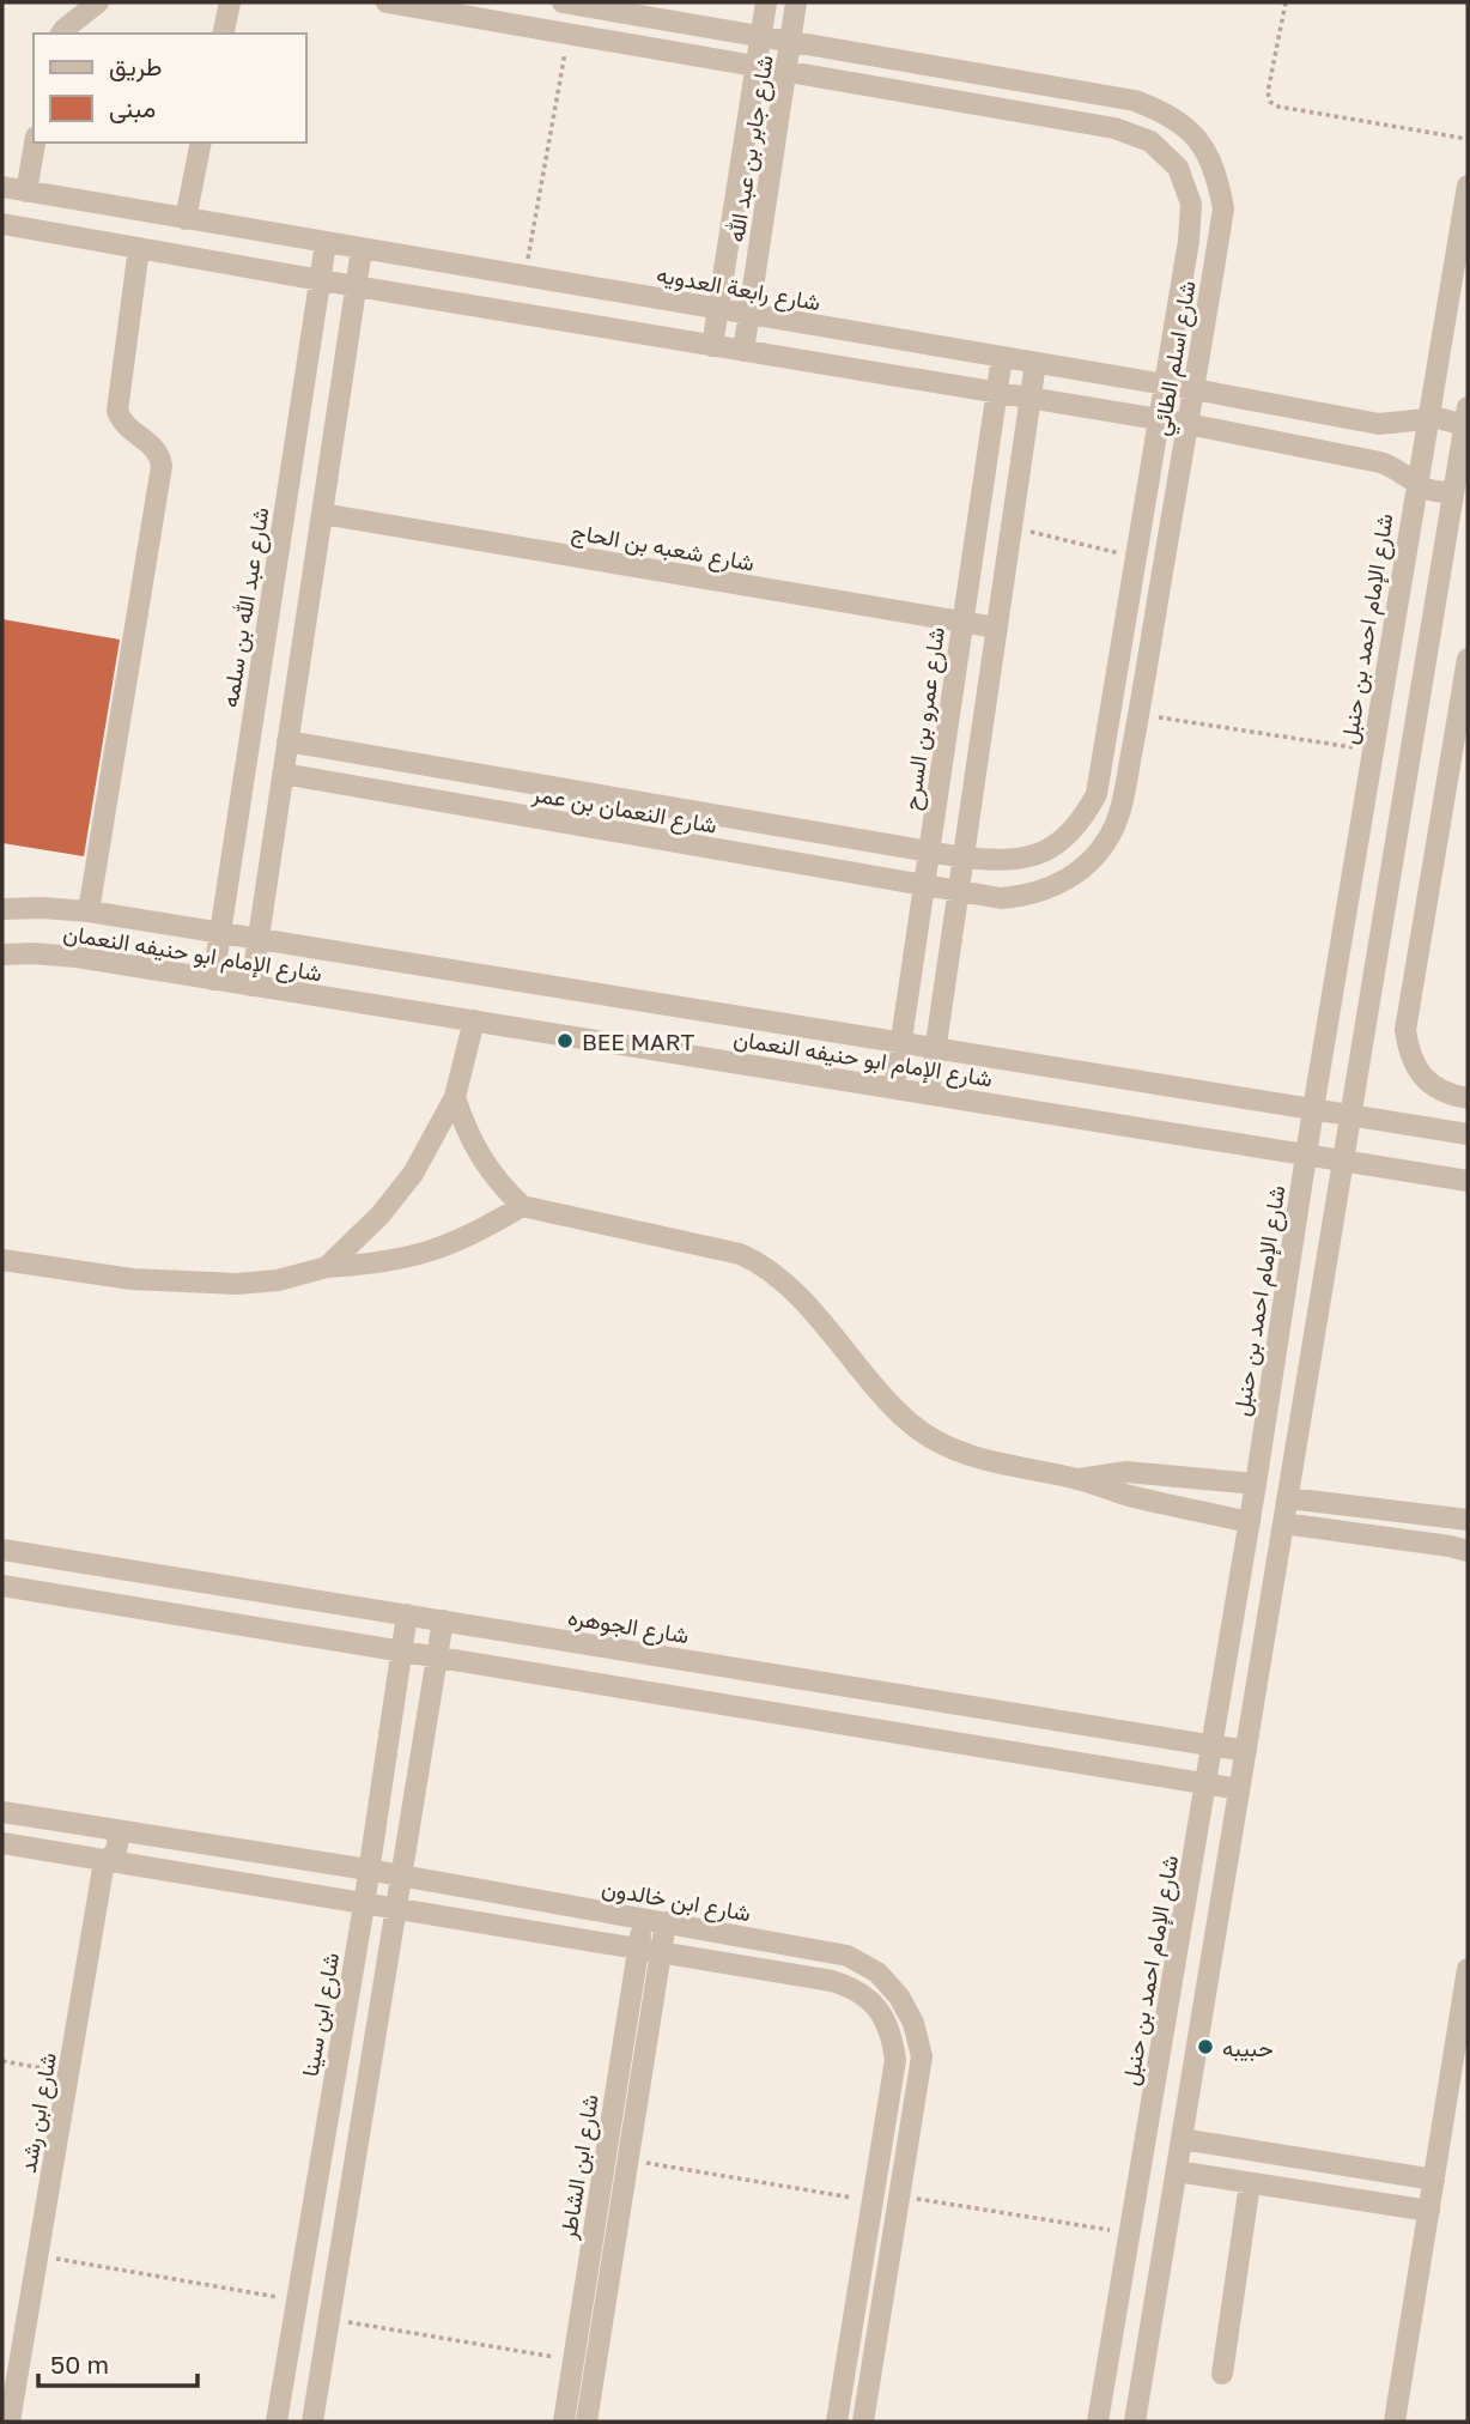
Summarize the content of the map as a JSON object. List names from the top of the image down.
{
  "streets": {
    "street": [
      "شارع جابر بن عبد الله",
      "شارع رابعة العدويه",
      "شارع اسلم الطائي",
      "شارع شعبه بن الحاج",
      "شارع عبد الله بن سلمه",
      "شارع الإمام احمد بن حنبل",
      "شارع عمرو بن السرح",
      "شارع النعمان بن عمر",
      "شارع الإمام ابو حنيفه النعمان",
      "شارع الجوهره",
      "شارع ابن خالدون",
      "شارع ابن سينا",
      "شارع ابن رشد",
      "شارع ابن الشاطر"
    ]
  },
  "crossings": [
    ["شارع جابر بن عبد الله", "شارع رابعة العدويه"],
    ["شارع جابر بن عبد الله", "شارع اسلم الطائي"],
    ["شارع رابعة العدويه", "شارع اسلم الطائي"],
    ["شارع رابعة العدويه", "شارع عبد الله بن سلمه"],
    ["شارع رابعة العدويه", "شارع الإمام احمد بن حنبل"],
    ["شارع رابعة العدويه", "شارع عمرو بن السرح"],
    ["شارع اسلم الطائي", "شارع النعمان بن عمر"],
    ["شارع شعبه بن الحاج", "شارع عمرو بن السرح"],
    ["شارع عبد الله بن سلمه", "شارع الإمام ابو حنيفه النعمان"],
    ["شارع الإمام احمد بن حنبل", "شارع الإمام ابو حنيفه النعمان"],
    ["شارع الإمام احمد بن حنبل", "شارع الجوهره"],
    ["شارع عمرو بن السرح", "شارع النعمان بن عمر"],
    ["شارع عمرو بن السرح", "شارع الإمام ابو حنيفه النعمان"],
    ["شارع الجوهره", "شارع ابن سينا"],
    ["شارع ابن خالدون", "شارع ابن سينا"],
    ["شارع ابن خالدون", "شارع ابن رشد"],
    ["شارع ابن خالدون", "شارع ابن الشاطر"]
  ],
  "places": ["BEE MART", "حبيبه"],
  "legend": ["طريق", "مبنى"],
  "scale_bar": "50 m"
}
